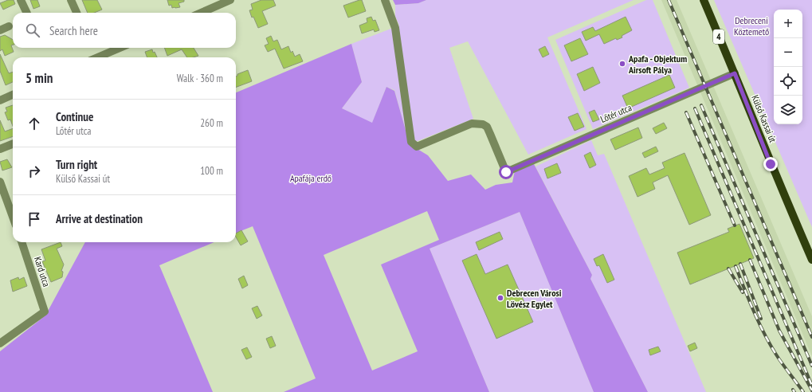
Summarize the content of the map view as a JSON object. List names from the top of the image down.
{
  "streets": {
    "main road": ["4", "Külső Kassai út"],
    "street": ["Lőtér utca", "Kard utca"]
  },
  "crossings": [
    ["4", "Lőtér utca"],
    ["4", "Külső Kassai út"],
    ["Lőtér utca", "Külső Kassai út"]
  ],
  "parks": ["Debreceni Köztemető", "Apafája erdő"],
  "places": ["Apafa - Objektum Airsoft Pálya", "Debrecen Városi Lövész Egylet"],
  "page": {
    "map_buttons": ["+", "−"],
    "search": "Search here",
    "heading": ["5 min", "Walk · 360 m"],
    "list": [
      ["Continue", "Lőtér utca", "260 m"],
      ["Turn right", "Külső Kassai út", "100 m"],
      "Arrive at destination"
    ]
  }
}
